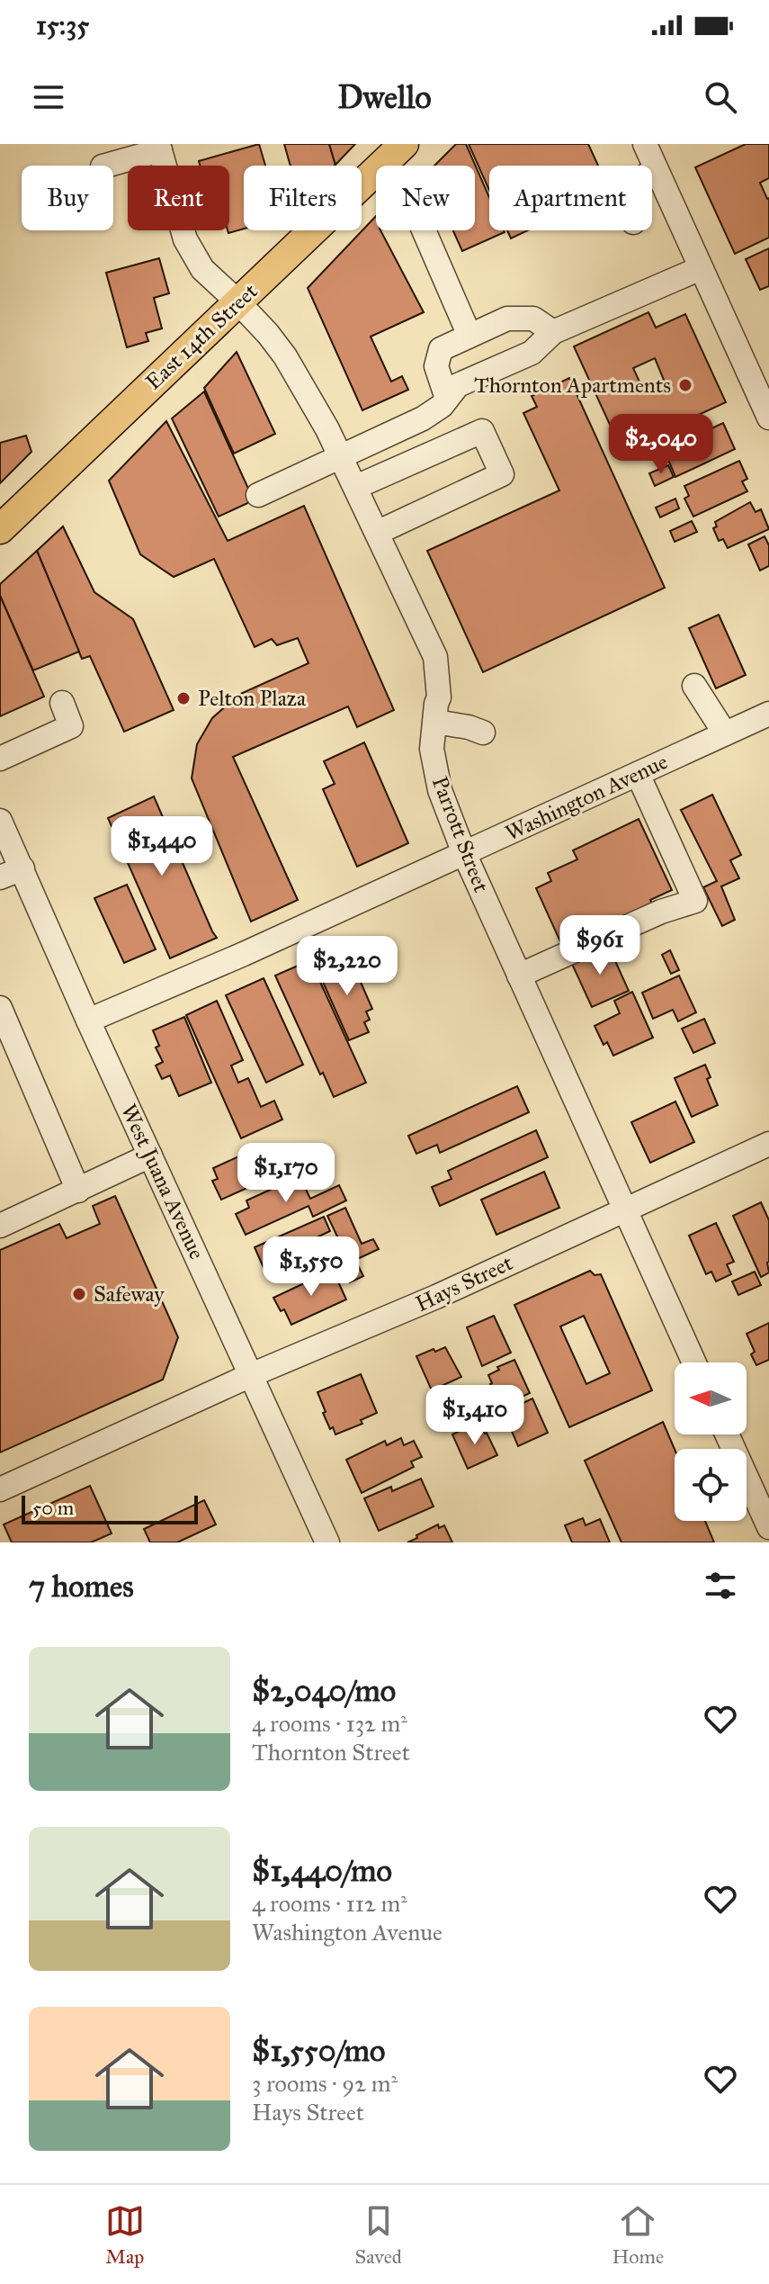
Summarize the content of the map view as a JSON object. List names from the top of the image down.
{
  "streets": {
    "main road": ["East 14th Street"],
    "street": [
      "Washington Avenue",
      "Parrott Street",
      "West Juana Avenue",
      "Hays Street"
    ]
  },
  "crossings": [
    ["East 14th Street", "Parrott Street"],
    ["Washington Avenue", "Parrott Street"],
    ["Washington Avenue", "West Juana Avenue"],
    ["Parrott Street", "Hays Street"],
    ["West Juana Avenue", "Hays Street"]
  ],
  "places": ["Thornton Apartments", "Pelton Plaza", "Safeway"],
  "scale_bar": "50 m",
  "north": "left",
  "page": {
    "status": "15:35",
    "header": "Dwello",
    "chip": [
      "Buy",
      "Rent",
      "Filters",
      "New",
      "Apartment"
    ],
    "price": [
      "$2,040",
      "$1,440",
      "$961",
      "$2,220",
      "$1,170",
      "$1,550",
      "$1,410"
    ],
    "scale": "50 m",
    "heading": "7 homes",
    "list": [
      {
        "name": "$2,040/mo",
        "note": "4 rooms · 132 m² · Thornton Street"
      },
      {
        "name": "$1,440/mo",
        "note": "4 rooms · 112 m² · Washington Avenue"
      },
      {
        "name": "$1,550/mo",
        "note": "3 rooms · 92 m² · Hays Street"
      }
    ],
    "tabs": ["Map", "Saved", "Home"]
  }
}
